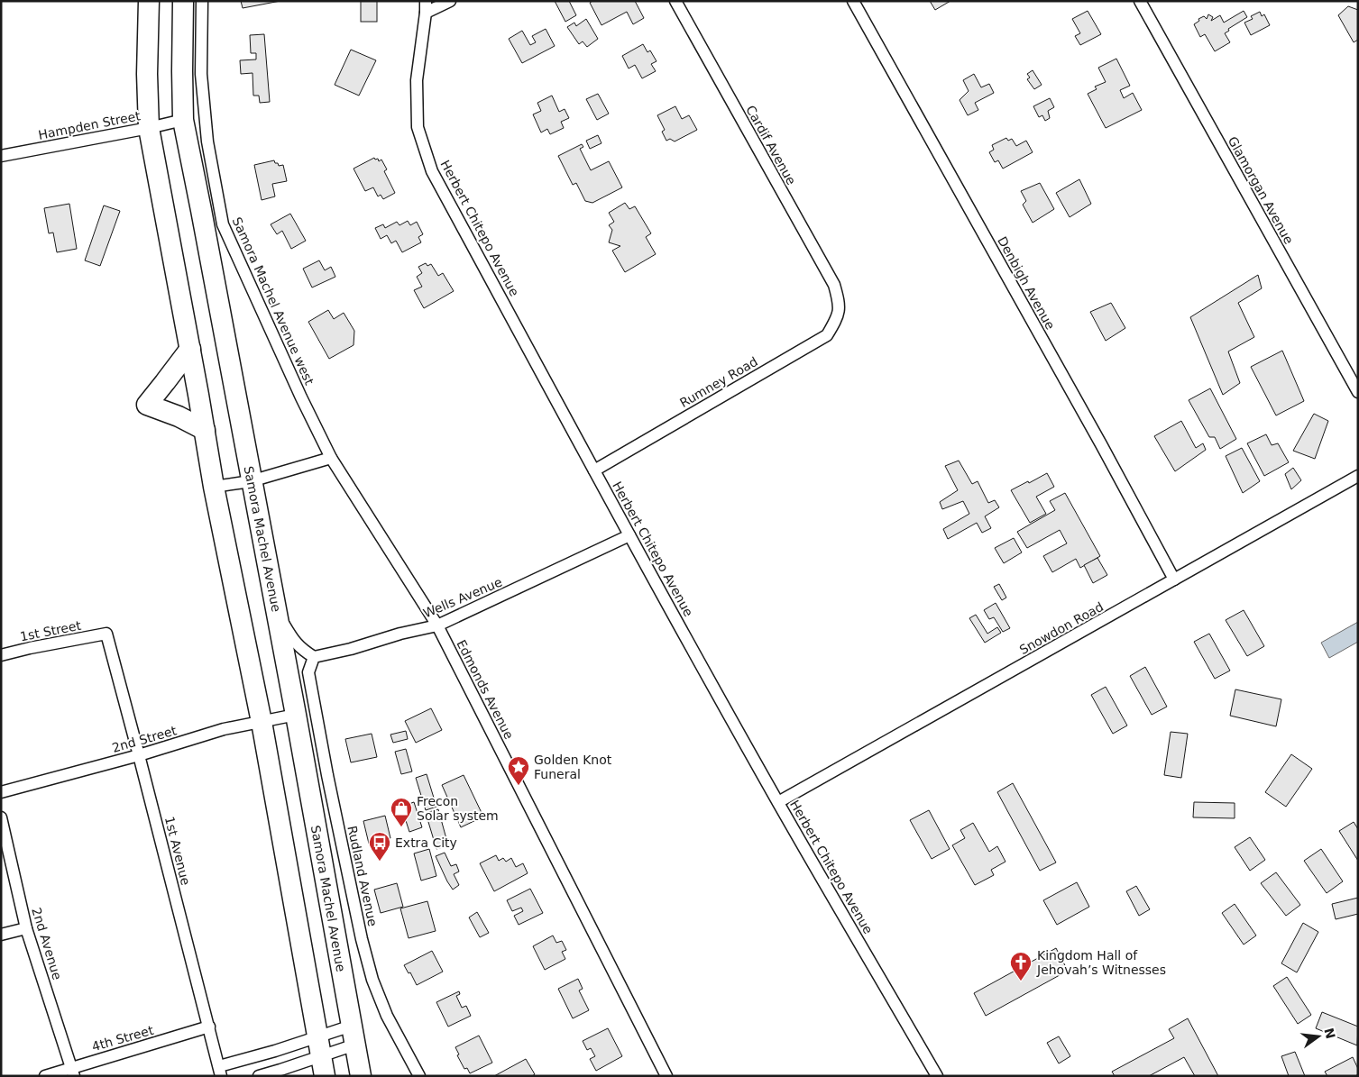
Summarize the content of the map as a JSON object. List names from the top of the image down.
{
  "streets": {
    "highway": ["Samora Machel Avenue"],
    "street": [
      "Hampden Street",
      "Cardif Avenue",
      "Glamorgan Avenue",
      "Herbert Chitepo Avenue",
      "Denbigh Avenue",
      "Samora Machel Avenue west",
      "Rumney Road",
      "Wells Avenue",
      "Snowdon Road",
      "1st Street",
      "Edmonds Avenue",
      "2nd Street",
      "1st Avenue",
      "Rudland Avenue",
      "2nd Avenue",
      "4th Street"
    ]
  },
  "crossings": [
    ["Hampden Street", "Samora Machel Avenue"],
    ["Cardif Avenue", "Rumney Road"],
    ["Herbert Chitepo Avenue", "Rumney Road"],
    ["Herbert Chitepo Avenue", "Wells Avenue"],
    ["Herbert Chitepo Avenue", "Snowdon Road"],
    ["Denbigh Avenue", "Snowdon Road"],
    ["Samora Machel Avenue west", "Edmonds Avenue"],
    ["Samora Machel Avenue", "2nd Street"],
    ["Wells Avenue", "Edmonds Avenue"],
    ["Wells Avenue", "Rudland Avenue"],
    ["1st Street", "1st Avenue"],
    ["2nd Street", "1st Avenue"],
    ["1st Avenue", "4th Street"],
    ["2nd Avenue", "4th Street"]
  ],
  "places": {
    "place": ["Golden Knot Funeral"],
    "shop": ["Frecon Solar system"],
    "bus stop": ["Extra City"],
    "church": ["Kingdom Hall of Jehovah’s Witnesses"]
  },
  "north": "right"
}
